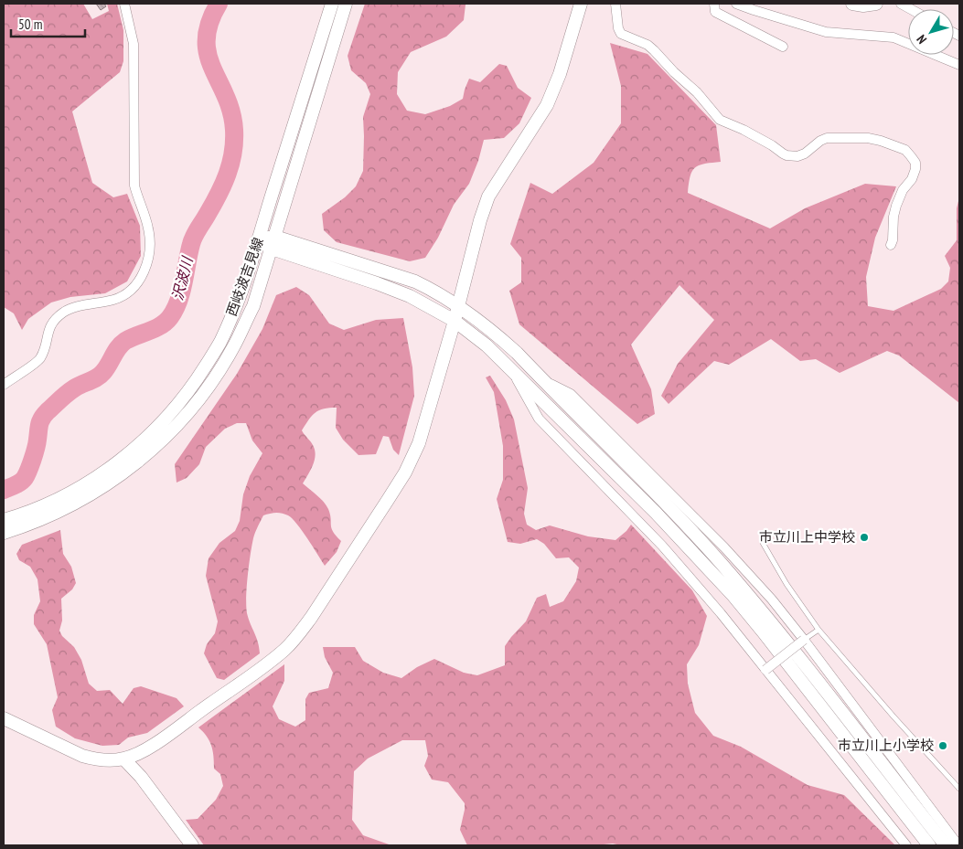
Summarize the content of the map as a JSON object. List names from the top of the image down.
{
  "streets": {
    "street": ["西岐波吉見線"]
  },
  "water": ["沢波川"],
  "places": ["市立川上中学校", "市立川上小学校"],
  "scale_bar": "50 m",
  "north": "bottom left"
}
